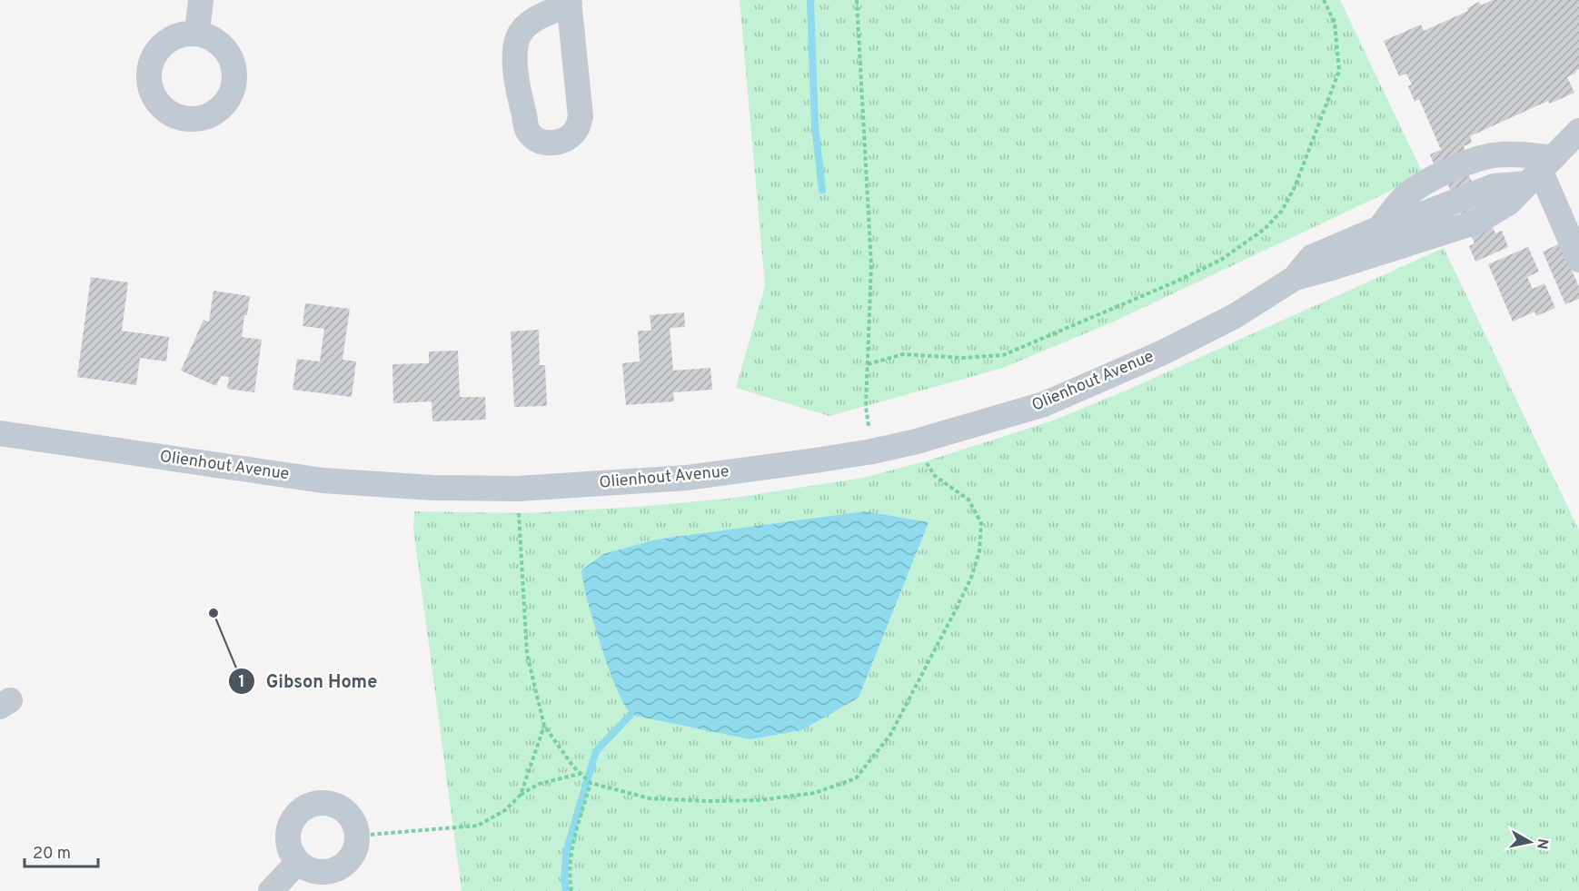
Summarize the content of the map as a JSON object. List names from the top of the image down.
{
  "streets": {
    "street": ["Olienhout Avenue"]
  },
  "places": ["Gibson Home"],
  "scale_bar": "20 m",
  "north": "right"
}
